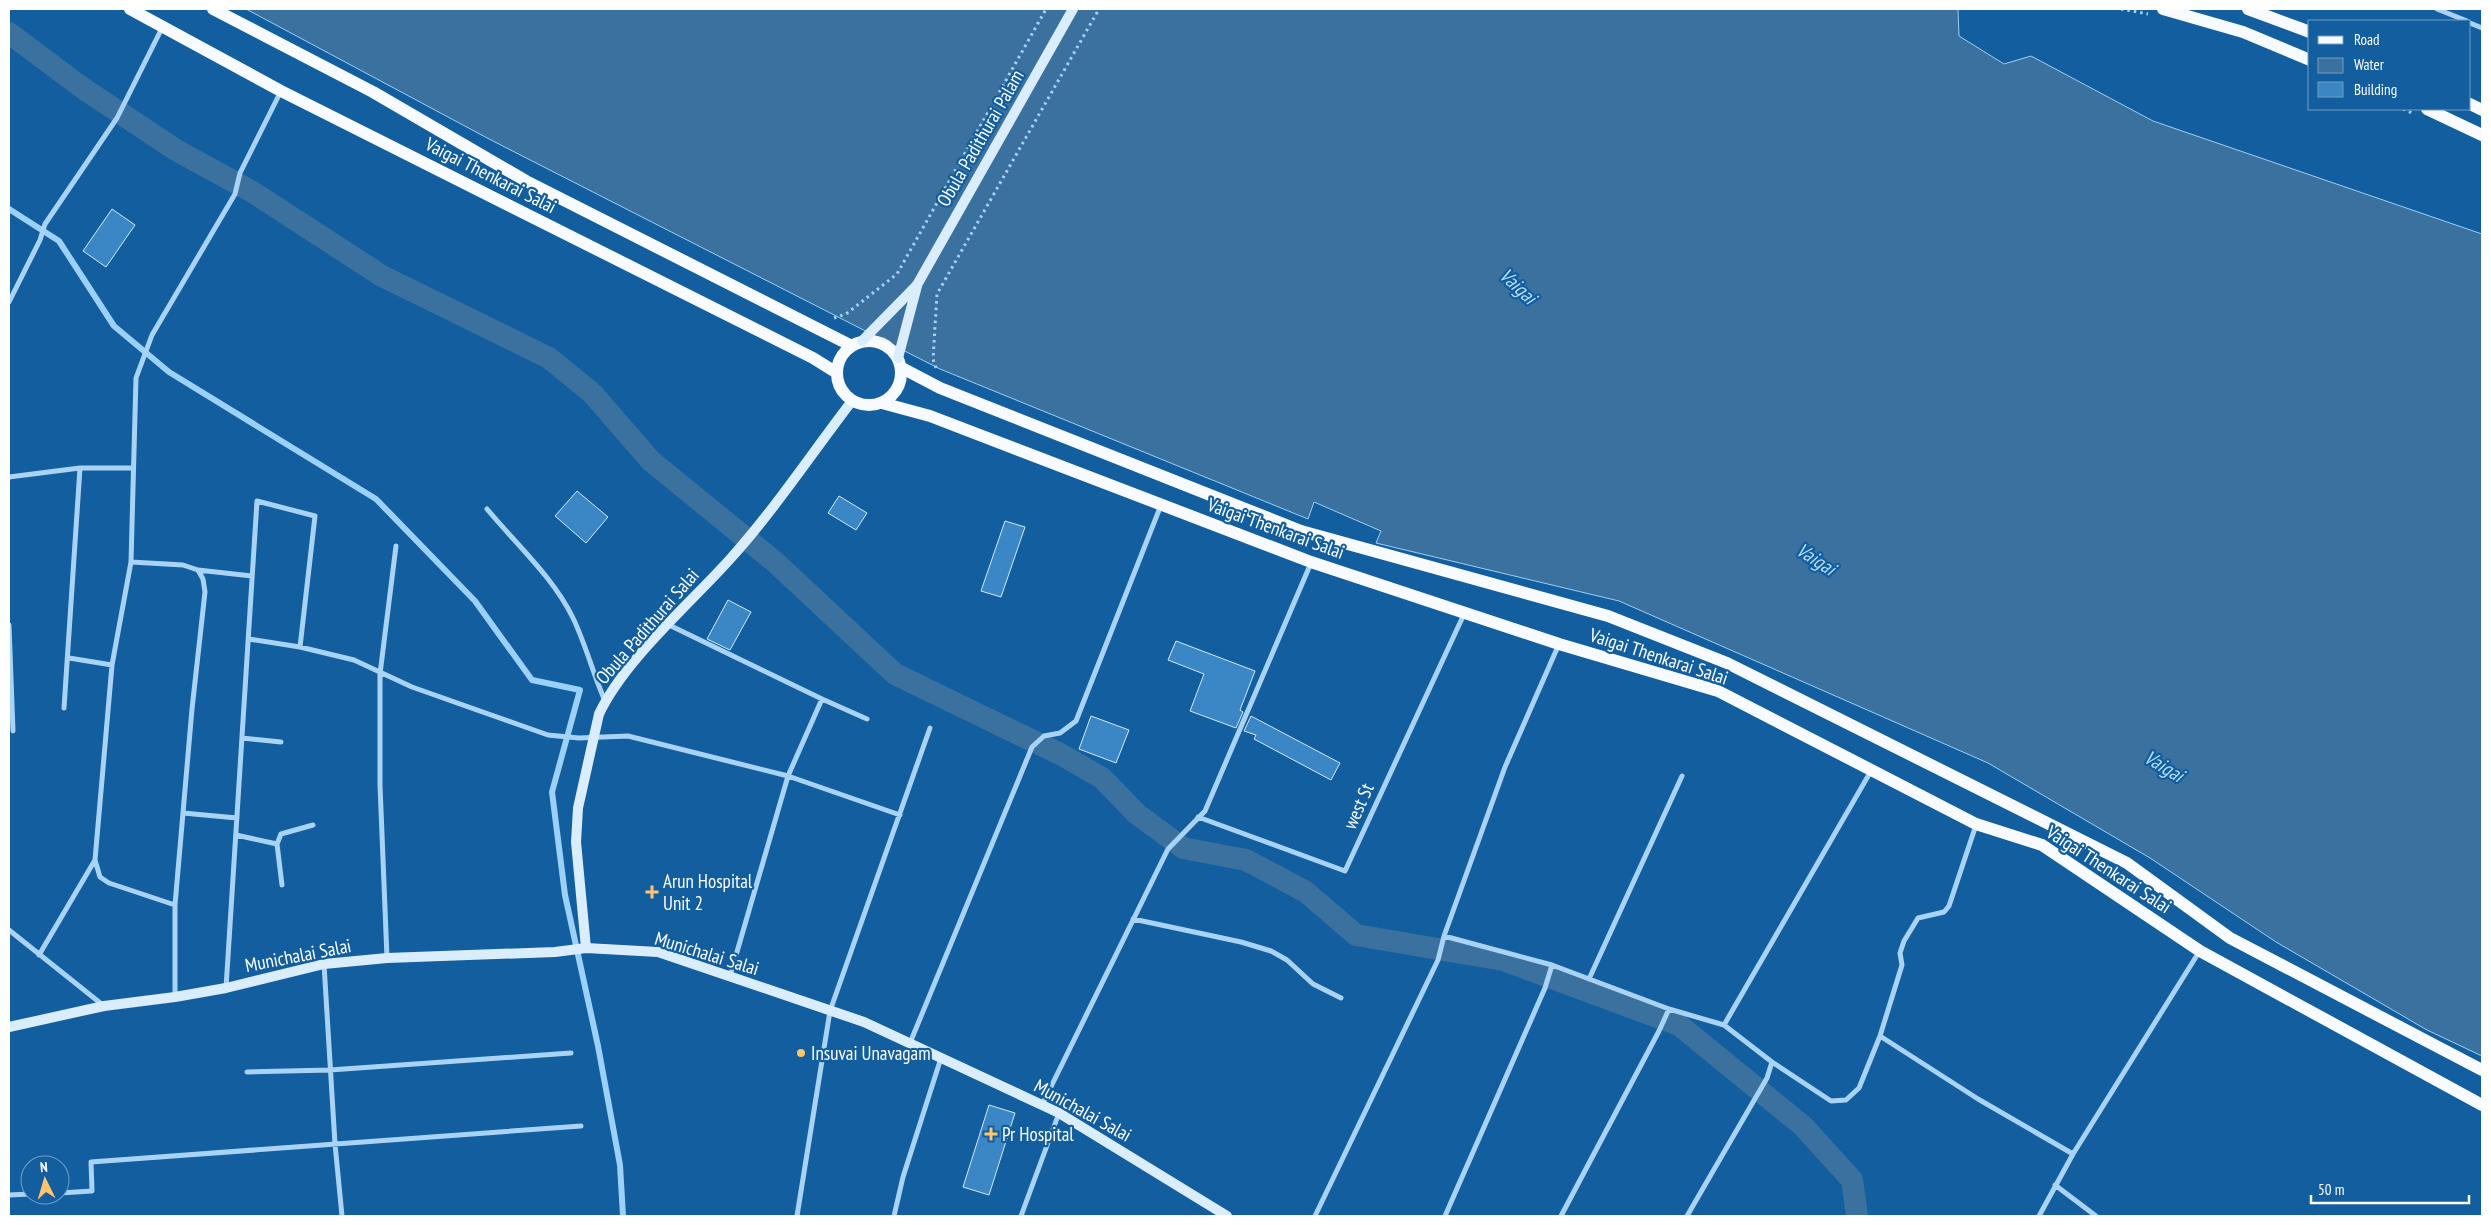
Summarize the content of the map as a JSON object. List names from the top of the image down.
{
  "streets": {
    "main road": [
      "Obula Padithurai Palam",
      "Vaigai Thenkarai Salai",
      "Obula Padithurai Salai",
      "Munichalai Salai"
    ],
    "street": ["west St"]
  },
  "crossings": [
    ["Obula Padithurai Palam", "Vaigai Thenkarai Salai"],
    ["Obula Padithurai Palam", "Obula Padithurai Salai"],
    ["Vaigai Thenkarai Salai", "Obula Padithurai Salai"],
    ["Vaigai Thenkarai Salai", "west St"],
    ["Obula Padithurai Salai", "Munichalai Salai"]
  ],
  "water": ["Vaigai"],
  "places": {
    "health": ["Arun Hospital Unit 2", "Pr Hospital"],
    "other": ["Insuvai Unavagam"]
  },
  "legend": ["Road", "Water", "Building"],
  "scale_bar": "50 m",
  "north": "top"
}
